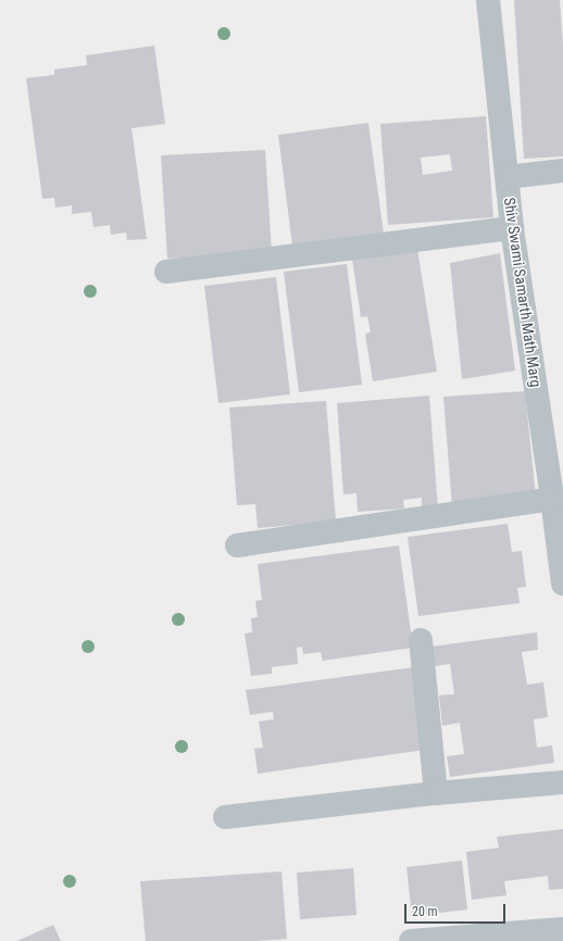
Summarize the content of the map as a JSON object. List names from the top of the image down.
{
  "streets": {
    "street": ["Shiv Swami Samarth Math Marg"]
  },
  "scale_bar": "20 m"
}
